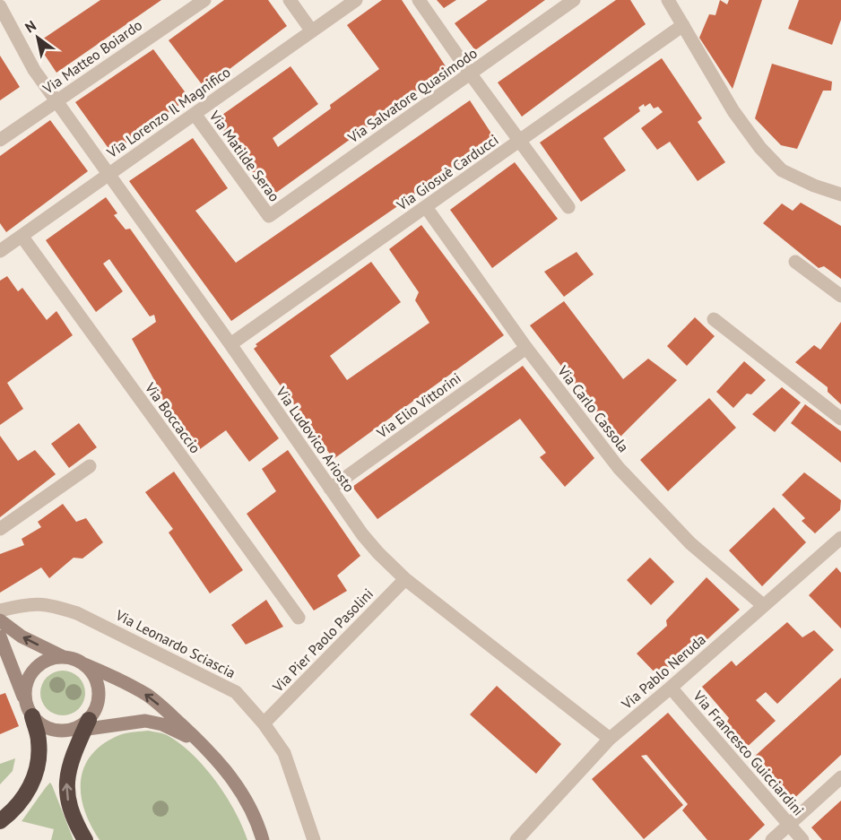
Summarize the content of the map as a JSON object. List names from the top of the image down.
{
  "streets": {
    "street": [
      "Via Matteo Boiardo",
      "Via Salvatore Quasimodo",
      "Via Lorenzo Il Magnifico",
      "Via Matilde Serao",
      "Via Giosuè Carducci",
      "Via Elio Vittorini",
      "Via Carlo Cassola",
      "Via Boccaccio",
      "Via Ludovico Ariosto",
      "Via Pier Paolo Pasolini",
      "Via Leonardo Sciascia",
      "Via Pablo Neruda",
      "Via Francesco Guicciardini"
    ]
  },
  "crossings": [
    ["Via Matteo Boiardo", "Via Ludovico Ariosto"],
    ["Via Salvatore Quasimodo", "Via Matilde Serao"],
    ["Via Lorenzo Il Magnifico", "Via Matilde Serao"],
    ["Via Lorenzo Il Magnifico", "Via Boccaccio"],
    ["Via Lorenzo Il Magnifico", "Via Ludovico Ariosto"],
    ["Via Giosuè Carducci", "Via Carlo Cassola"],
    ["Via Giosuè Carducci", "Via Ludovico Ariosto"],
    ["Via Elio Vittorini", "Via Carlo Cassola"],
    ["Via Elio Vittorini", "Via Ludovico Ariosto"],
    ["Via Carlo Cassola", "Via Pablo Neruda"],
    ["Via Ludovico Ariosto", "Via Pier Paolo Pasolini"],
    ["Via Ludovico Ariosto", "Via Pablo Neruda"],
    ["Via Pier Paolo Pasolini", "Via Leonardo Sciascia"],
    ["Via Pablo Neruda", "Via Francesco Guicciardini"]
  ],
  "north": "top left"
}
